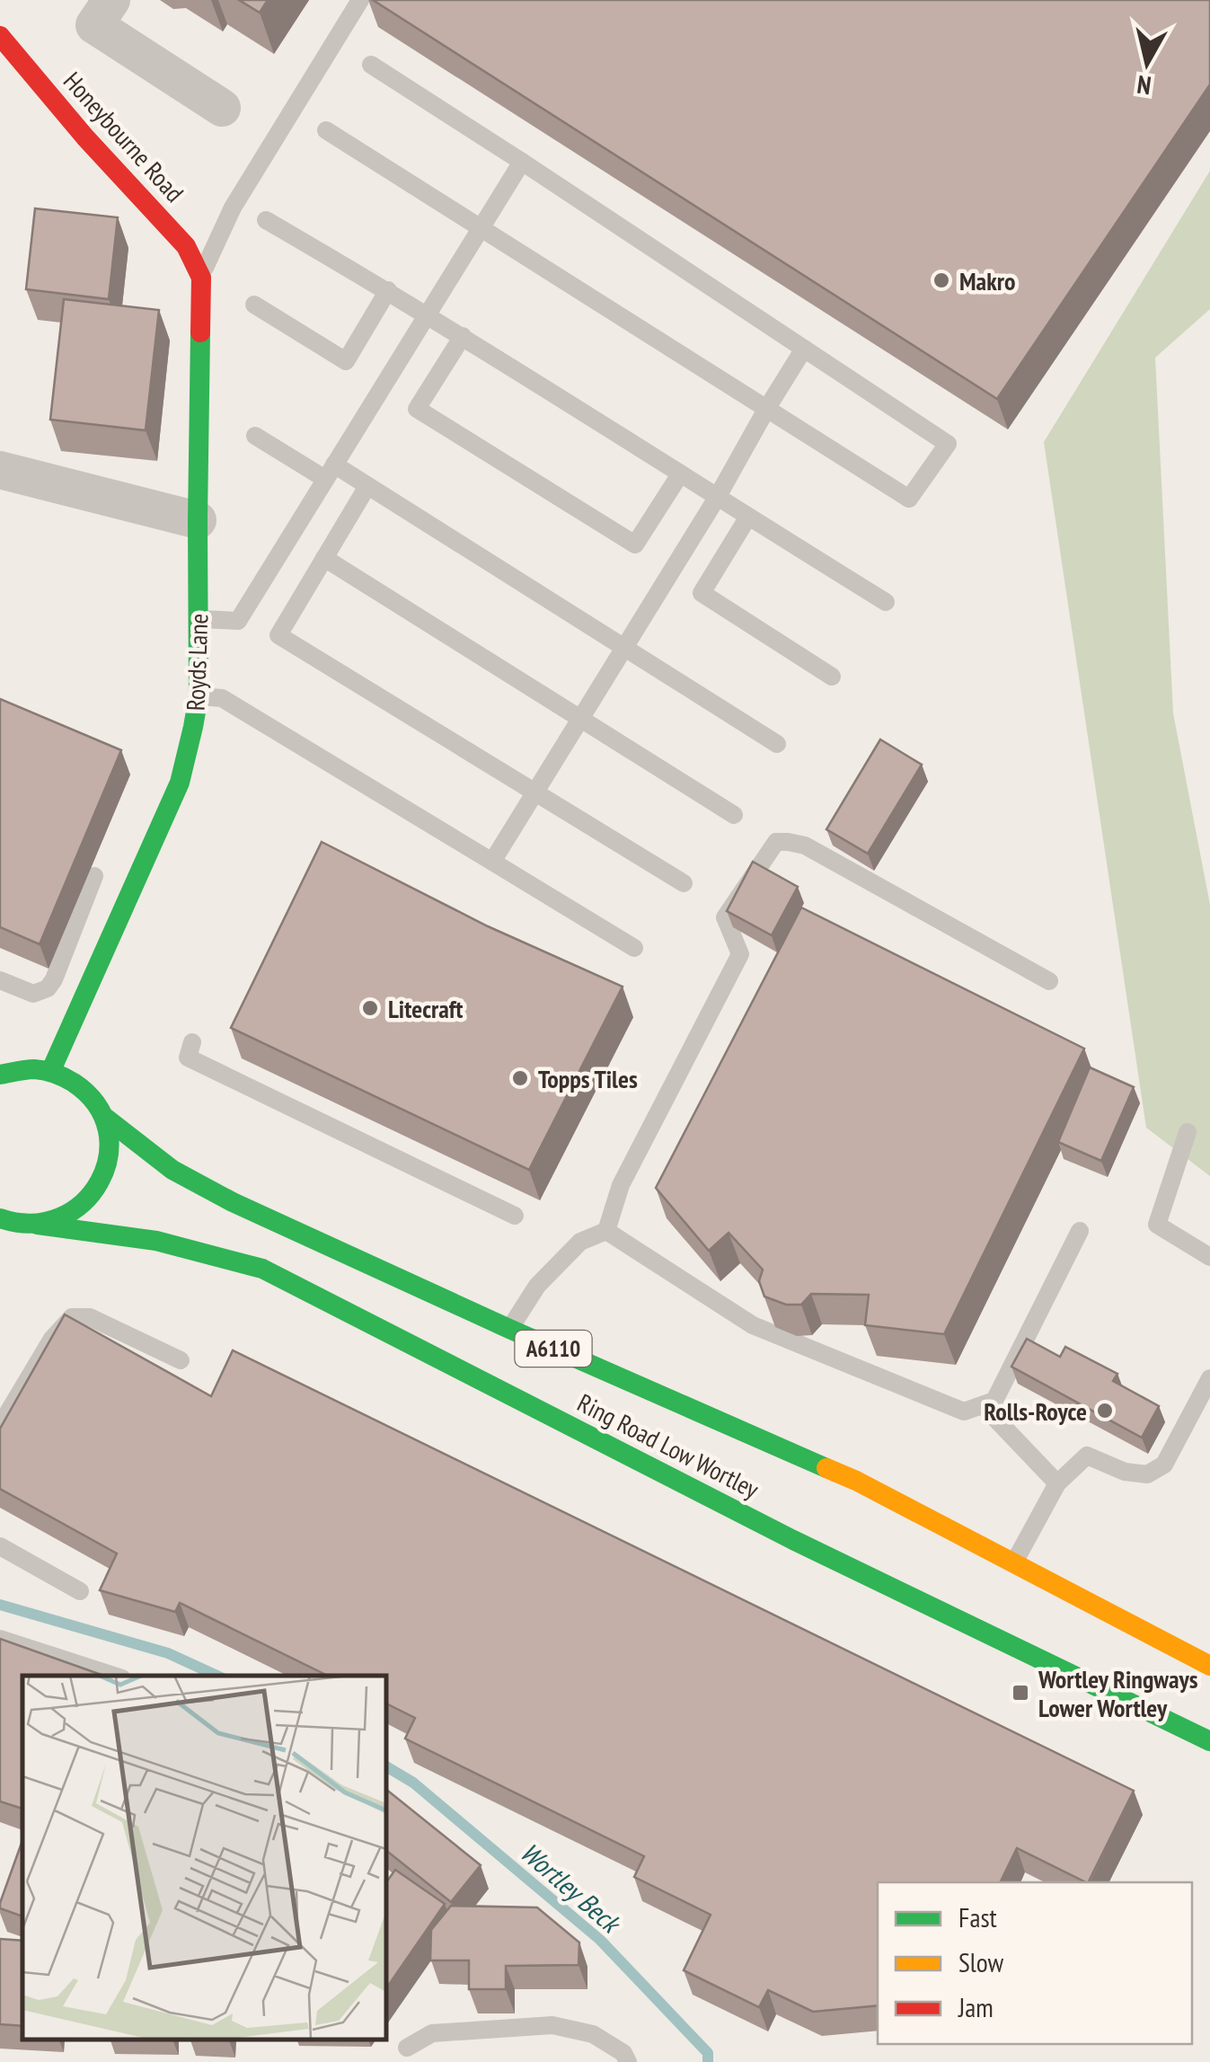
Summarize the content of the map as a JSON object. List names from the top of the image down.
{
  "streets": {
    "main road": [
      "Honeybourne Road",
      "Royds Lane",
      "A6110",
      "Ring Road Low Wortley"
    ]
  },
  "crossings": [
    ["Honeybourne Road", "Royds Lane"],
    ["Royds Lane", "A6110"],
    ["A6110", "Ring Road Low Wortley"]
  ],
  "water": ["Wortley Beck"],
  "places": {
    "other": [
      "Makro",
      "Litecraft",
      "Topps Tiles",
      "Rolls-Royce"
    ],
    "transit": ["Wortley Ringways Lower Wortley"]
  },
  "legend": ["Fast", "Slow", "Jam"],
  "north": "bottom"
}
